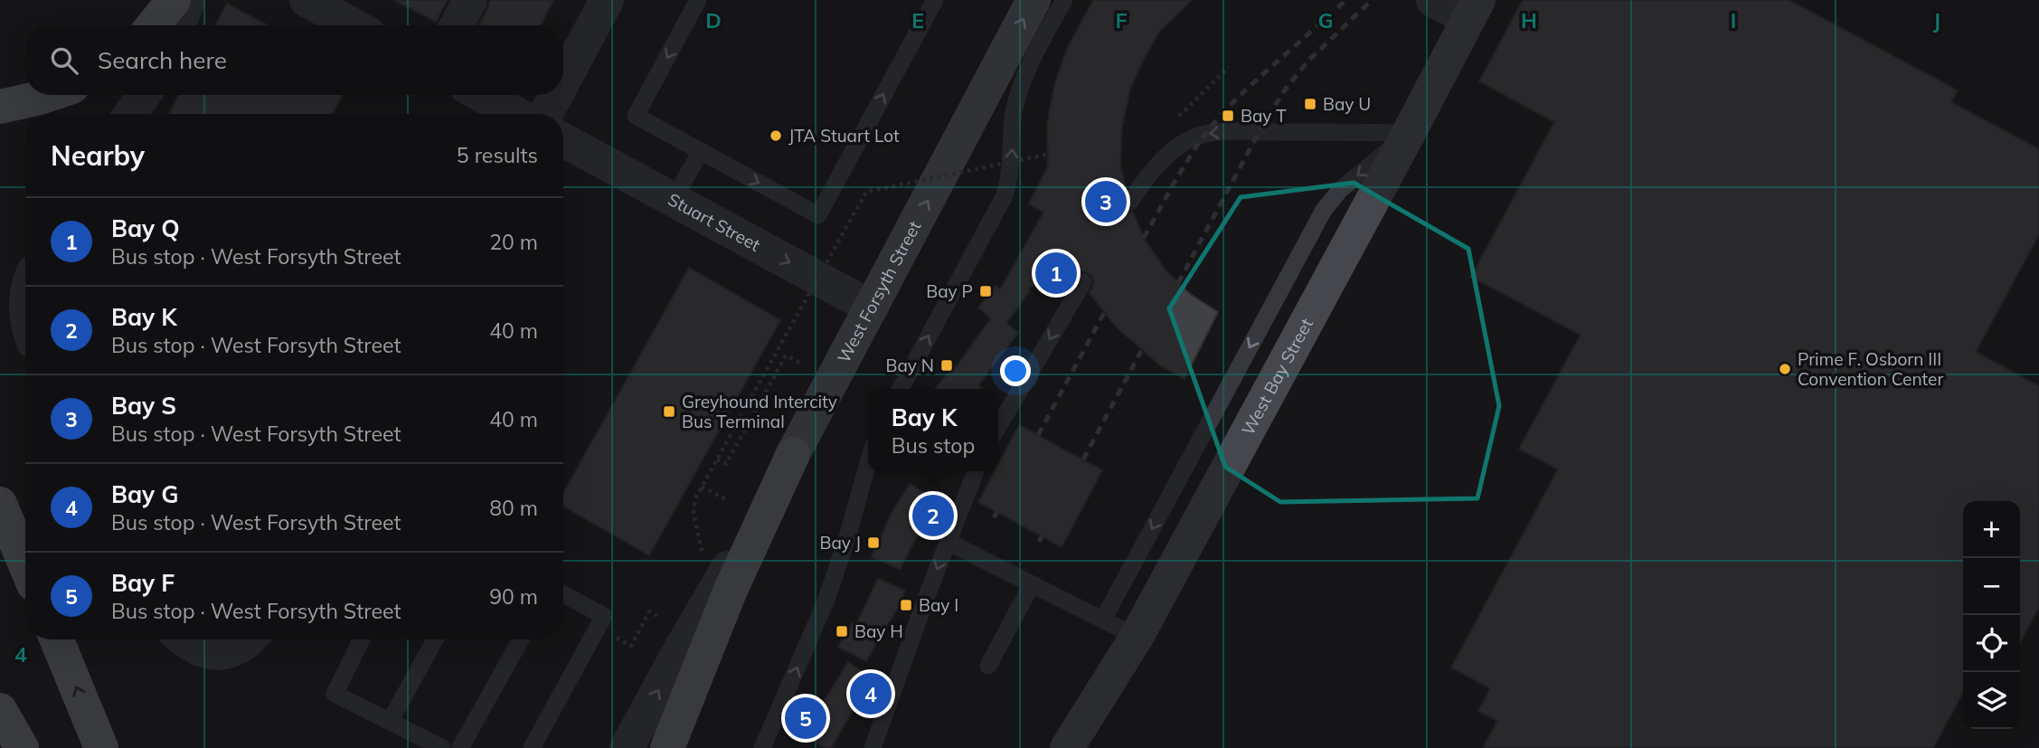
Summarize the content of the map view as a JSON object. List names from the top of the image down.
{
  "streets": {
    "main road": ["West Forsyth Street", "West Bay Street"],
    "street": ["Stuart Street"]
  },
  "crossings": [
    ["Stuart Street", "West Forsyth Street"]
  ],
  "one_way": ["Stuart Street", "West Forsyth Street"],
  "places": {
    "transit": [
      "Bay U",
      "Bay T",
      "Bay P",
      "Bay N",
      "Greyhound Intercity Bus Terminal",
      "Bay J",
      "Bay I",
      "Bay H"
    ],
    "other": ["JTA Stuart Lot", "Prime F. Osborn III Convention Center"]
  },
  "page": {
    "search": "Search here",
    "heading": ["Nearby", "5 results"],
    "pins": [
      "3",
      "1",
      "2",
      "4",
      "5"
    ],
    "list": [
      {
        "mark": "1",
        "name": "Bay Q",
        "note": "Bus stop · West Forsyth Street",
        "value": "20 m"
      },
      {
        "mark": "2",
        "name": "Bay K",
        "note": "Bus stop · West Forsyth Street",
        "value": "40 m"
      },
      {
        "mark": "3",
        "name": "Bay S",
        "note": "Bus stop · West Forsyth Street",
        "value": "40 m"
      },
      {
        "mark": "4",
        "name": "Bay G",
        "note": "Bus stop · West Forsyth Street",
        "value": "80 m"
      },
      {
        "mark": "5",
        "name": "Bay F",
        "note": "Bus stop · West Forsyth Street",
        "value": "90 m"
      }
    ],
    "popup": ["Bay K", "Bus stop"],
    "map_buttons": ["+", "−"]
  },
  "grid": {
    "columns": [
      "D",
      "E",
      "F",
      "G",
      "H",
      "I",
      "J"
    ],
    "rows": ["4"]
  }
}
